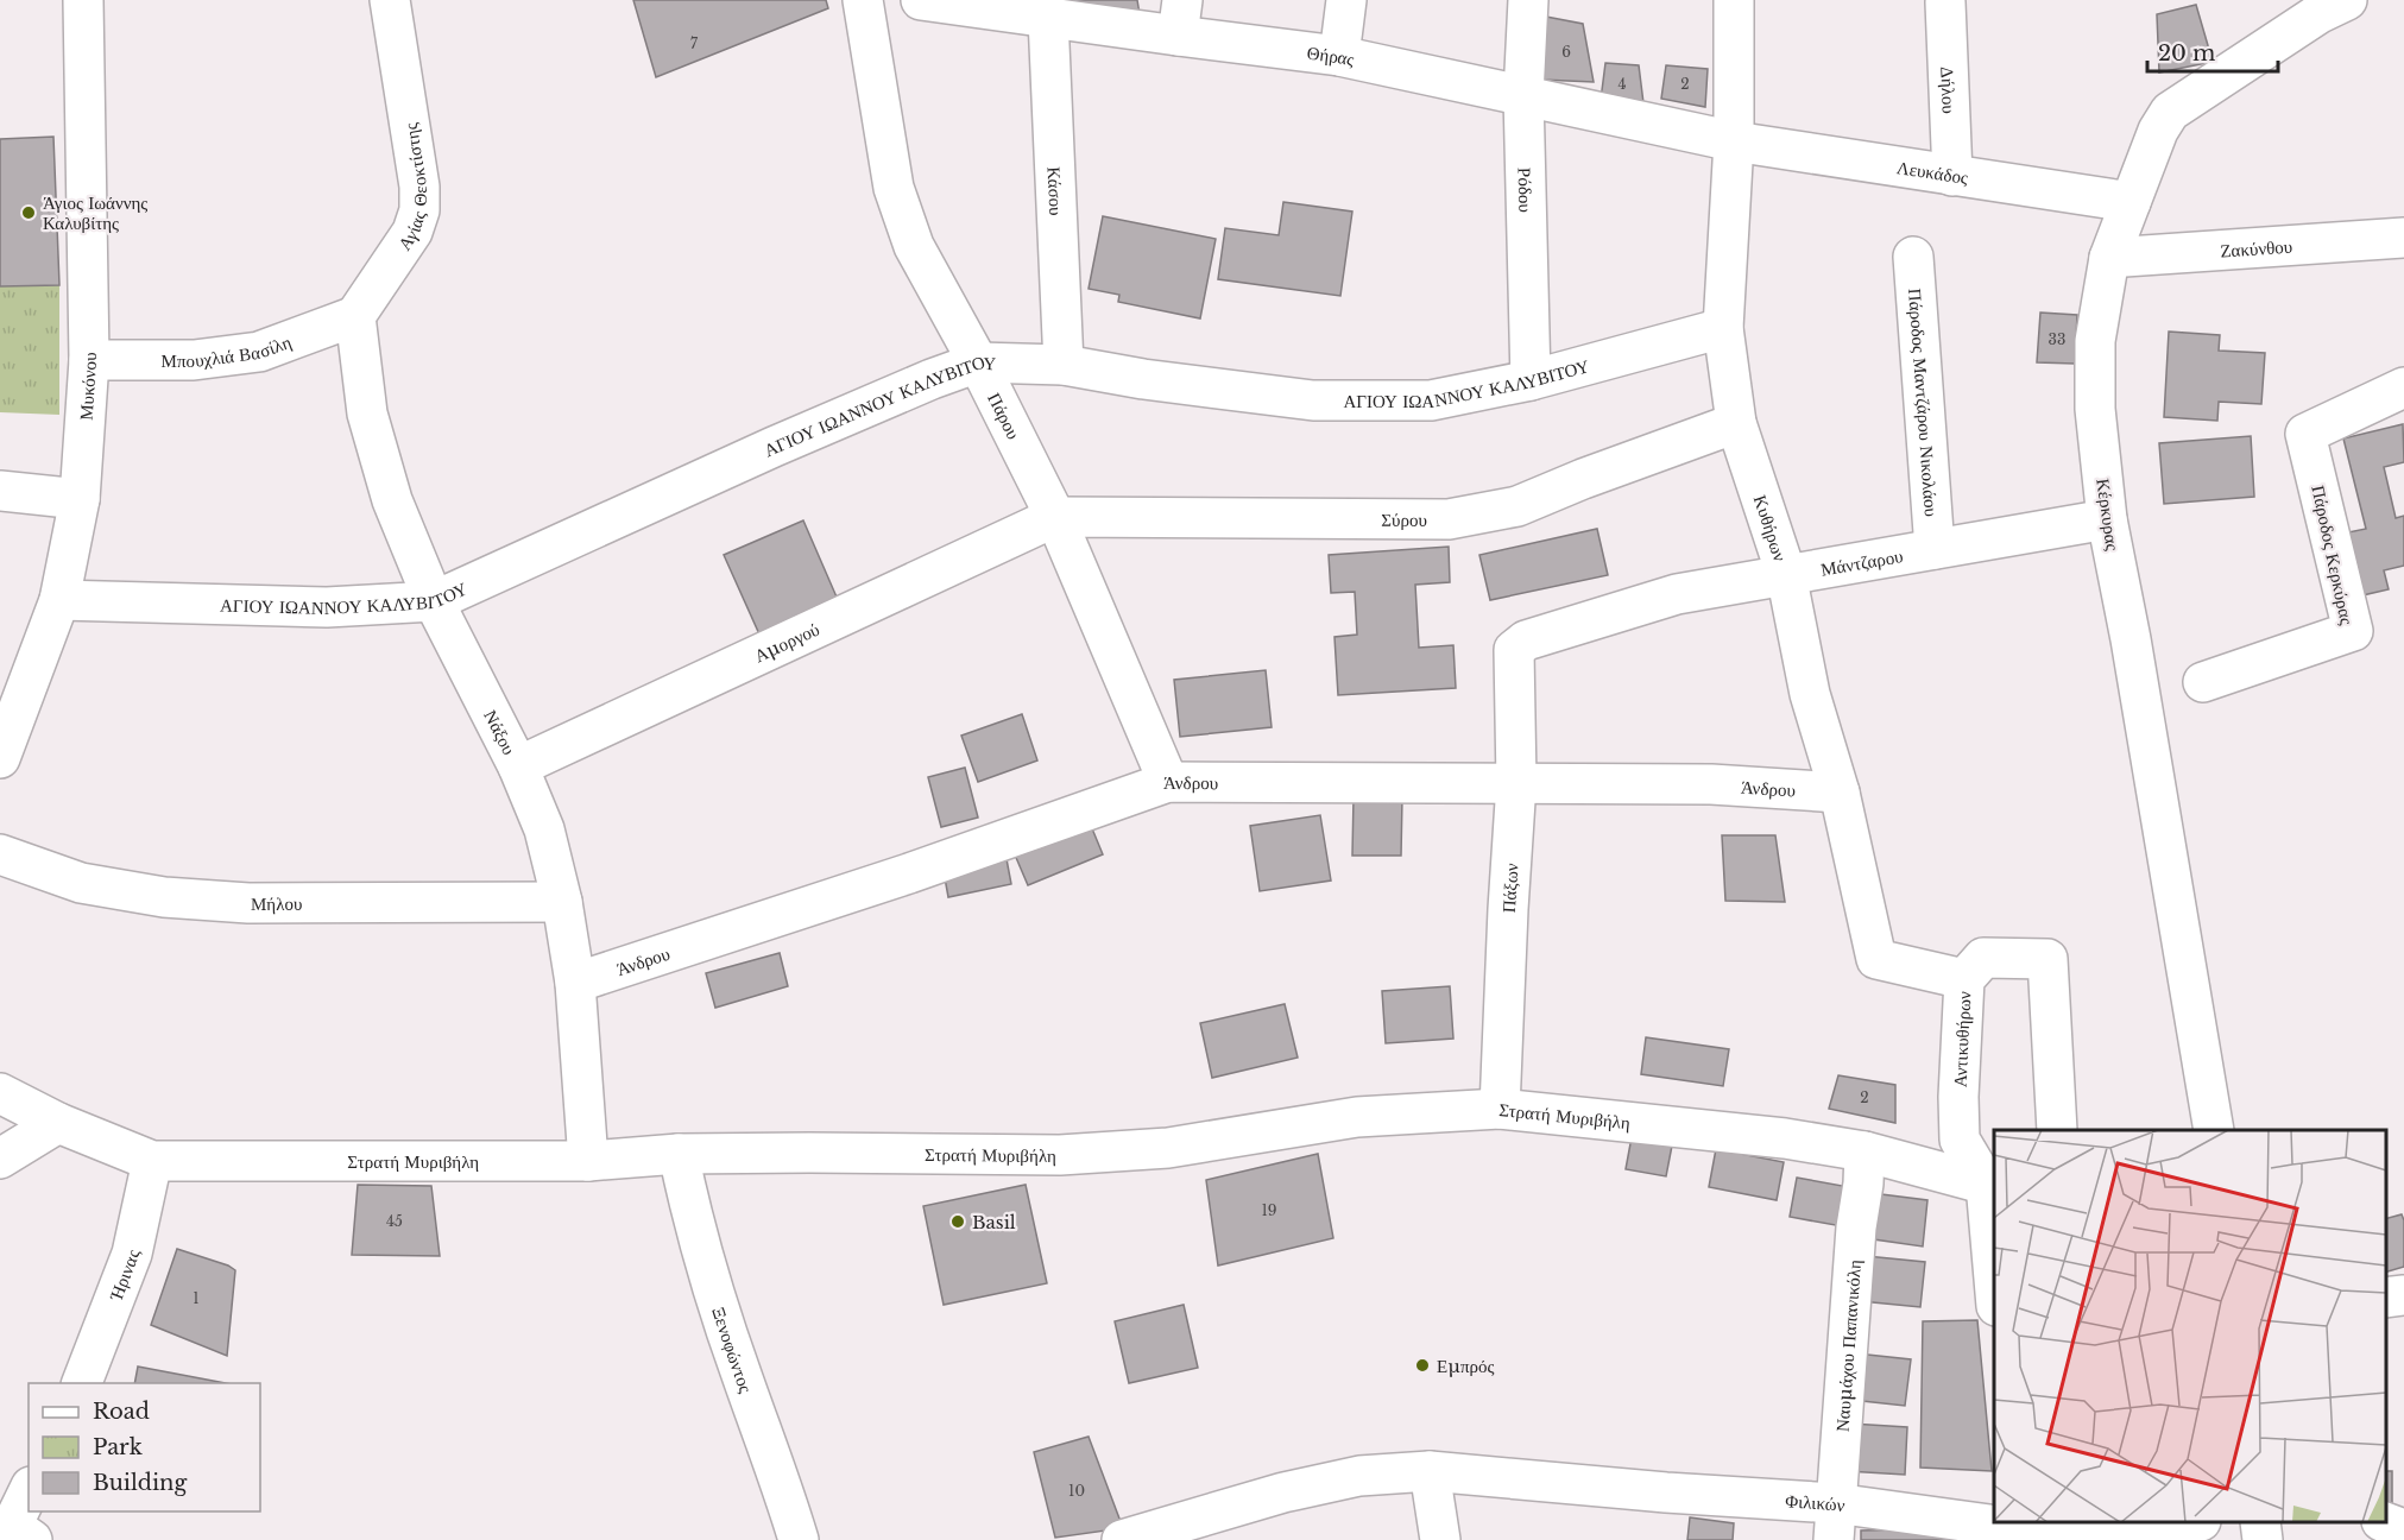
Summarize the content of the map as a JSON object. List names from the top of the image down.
{
  "streets": {
    "street": [
      "Θήρας",
      "Δήλου",
      "Λευκάδος",
      "Αγίας Θεοκτίστης",
      "Ρόδου",
      "Κάσου",
      "Ζακύνθου",
      "Μπουχλιά Βασίλη",
      "ΑΓΙΟΥ ΙΩΑΝΝΟΥ ΚΑΛΥΒΙΤΟΥ",
      "Μυκόνου",
      "Πάροδος Μαντζάρου Νικολάου",
      "Πάρου",
      "Κέρκυρας",
      "Σύρου",
      "Κυθήρων",
      "Πάροδος Κερκύρας",
      "Μάντζαρου",
      "Αμοργού",
      "Νάξου",
      "Άνδρου",
      "Πάξων",
      "Μήλου",
      "Αντικυθήρων",
      "Στρατή Μυριβήλη",
      "Ήρινας",
      "Ναυμάχου Παπανικόλη",
      "Ξενοφώντος",
      "Φιλικών"
    ]
  },
  "crossings": [
    ["Θήρας", "Λευκάδος"],
    ["Θήρας", "Ρόδου"],
    ["Θήρας", "Κάσου"],
    ["Θήρας", "Κυθήρων"],
    ["Δήλου", "Λευκάδος"],
    ["Λευκάδος", "Κέρκυρας"],
    ["Λευκάδος", "Κυθήρων"],
    ["Αγίας Θεοκτίστης", "Μπουχλιά Βασίλη"],
    ["Αγίας Θεοκτίστης", "Νάξου"],
    ["Ρόδου", "ΑΓΙΟΥ ΙΩΑΝΝΟΥ ΚΑΛΥΒΙΤΟΥ"],
    ["Κάσου", "ΑΓΙΟΥ ΙΩΑΝΝΟΥ ΚΑΛΥΒΙΤΟΥ"],
    ["Ζακύνθου", "Κέρκυρας"],
    ["Μπουχλιά Βασίλη", "Μυκόνου"],
    ["Μπουχλιά Βασίλη", "Νάξου"],
    ["ΑΓΙΟΥ ΙΩΑΝΝΟΥ ΚΑΛΥΒΙΤΟΥ", "Μυκόνου"],
    ["ΑΓΙΟΥ ΙΩΑΝΝΟΥ ΚΑΛΥΒΙΤΟΥ", "Πάρου"],
    ["ΑΓΙΟΥ ΙΩΑΝΝΟΥ ΚΑΛΥΒΙΤΟΥ", "Κυθήρων"],
    ["ΑΓΙΟΥ ΙΩΑΝΝΟΥ ΚΑΛΥΒΙΤΟΥ", "Νάξου"],
    ["Πάροδος Μαντζάρου Νικολάου", "Μάντζαρου"],
    ["Πάρου", "Σύρου"],
    ["Πάρου", "Αμοργού"],
    ["Πάρου", "Άνδρου"],
    ["Κέρκυρας", "Μάντζαρου"],
    ["Σύρου", "Κυθήρων"],
    ["Σύρου", "Αμοργού"],
    ["Κυθήρων", "Μάντζαρου"],
    ["Κυθήρων", "Άνδρου"],
    ["Κυθήρων", "Αντικυθήρων"],
    ["Μάντζαρου", "Πάξων"],
    ["Αμοργού", "Νάξου"],
    ["Νάξου", "Άνδρου"],
    ["Νάξου", "Μήλου"],
    ["Νάξου", "Στρατή Μυριβήλη"],
    ["Άνδρου", "Πάξων"],
    ["Πάξων", "Στρατή Μυριβήλη"],
    ["Αντικυθήρων", "Στρατή Μυριβήλη"],
    ["Στρατή Μυριβήλη", "Ήρινας"],
    ["Στρατή Μυριβήλη", "Ναυμάχου Παπανικόλη"],
    ["Στρατή Μυριβήλη", "Ξενοφώντος"],
    ["Ναυμάχου Παπανικόλη", "Φιλικών"]
  ],
  "places": ["Άγιος Ιωάννης Καλυβίτης", "Basil", "Εμπρός"],
  "house_numbers": [
    "7",
    "6",
    "4",
    "2",
    "33",
    "2",
    "19",
    "45",
    "1",
    "10"
  ],
  "legend": ["Road", "Park", "Building"],
  "scale_bar": "20 m"
}
